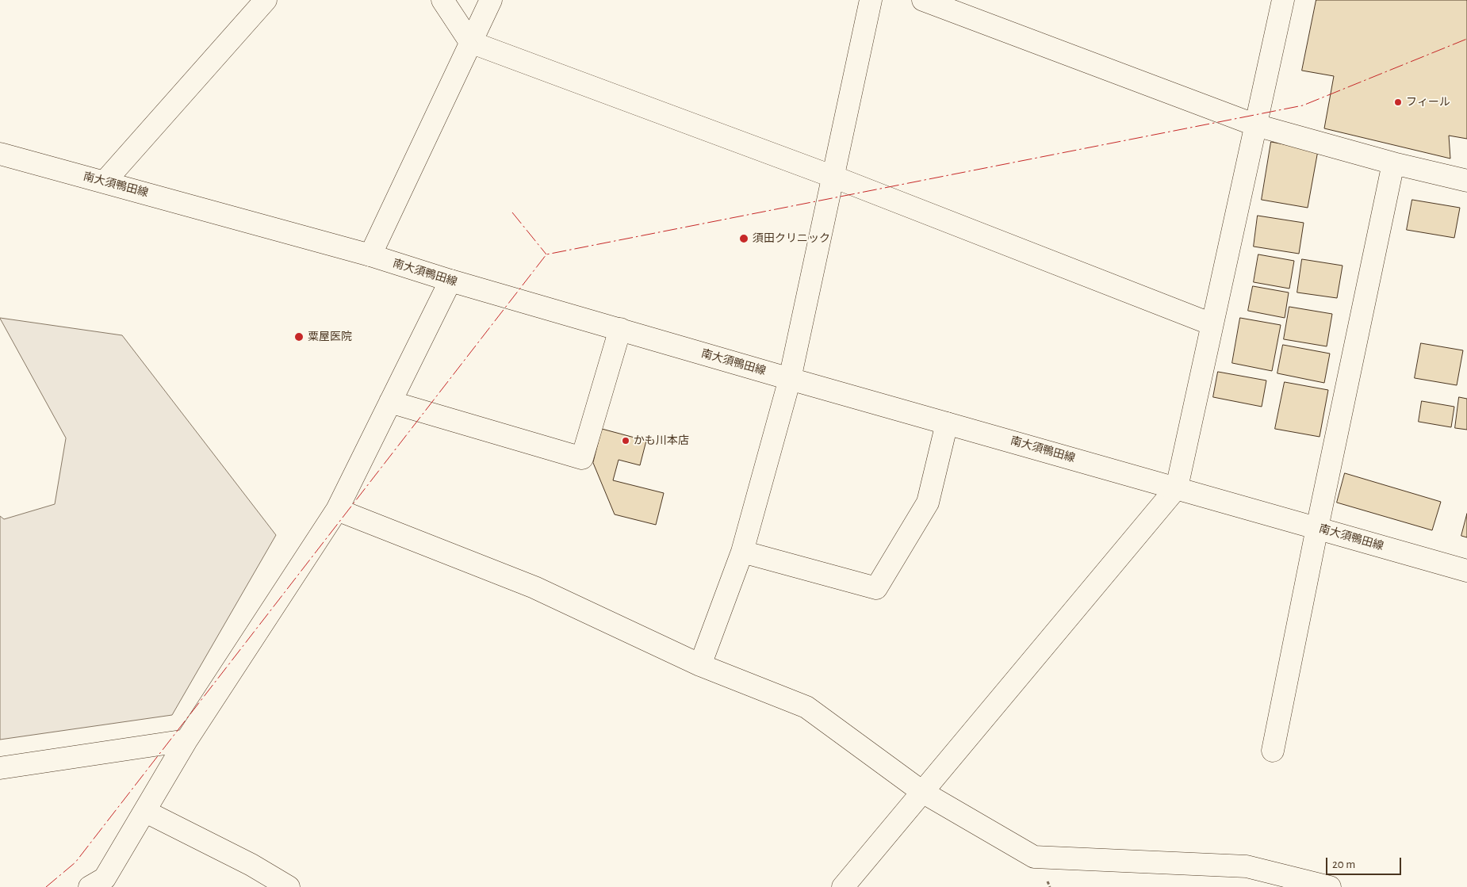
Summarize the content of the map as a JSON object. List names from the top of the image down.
{
  "streets": {
    "street": ["南大須鴨田線"]
  },
  "places": [
    "フィール",
    "須田クリニック",
    "粟屋医院",
    "かも川本店"
  ],
  "scale_bar": "20 m"
}
